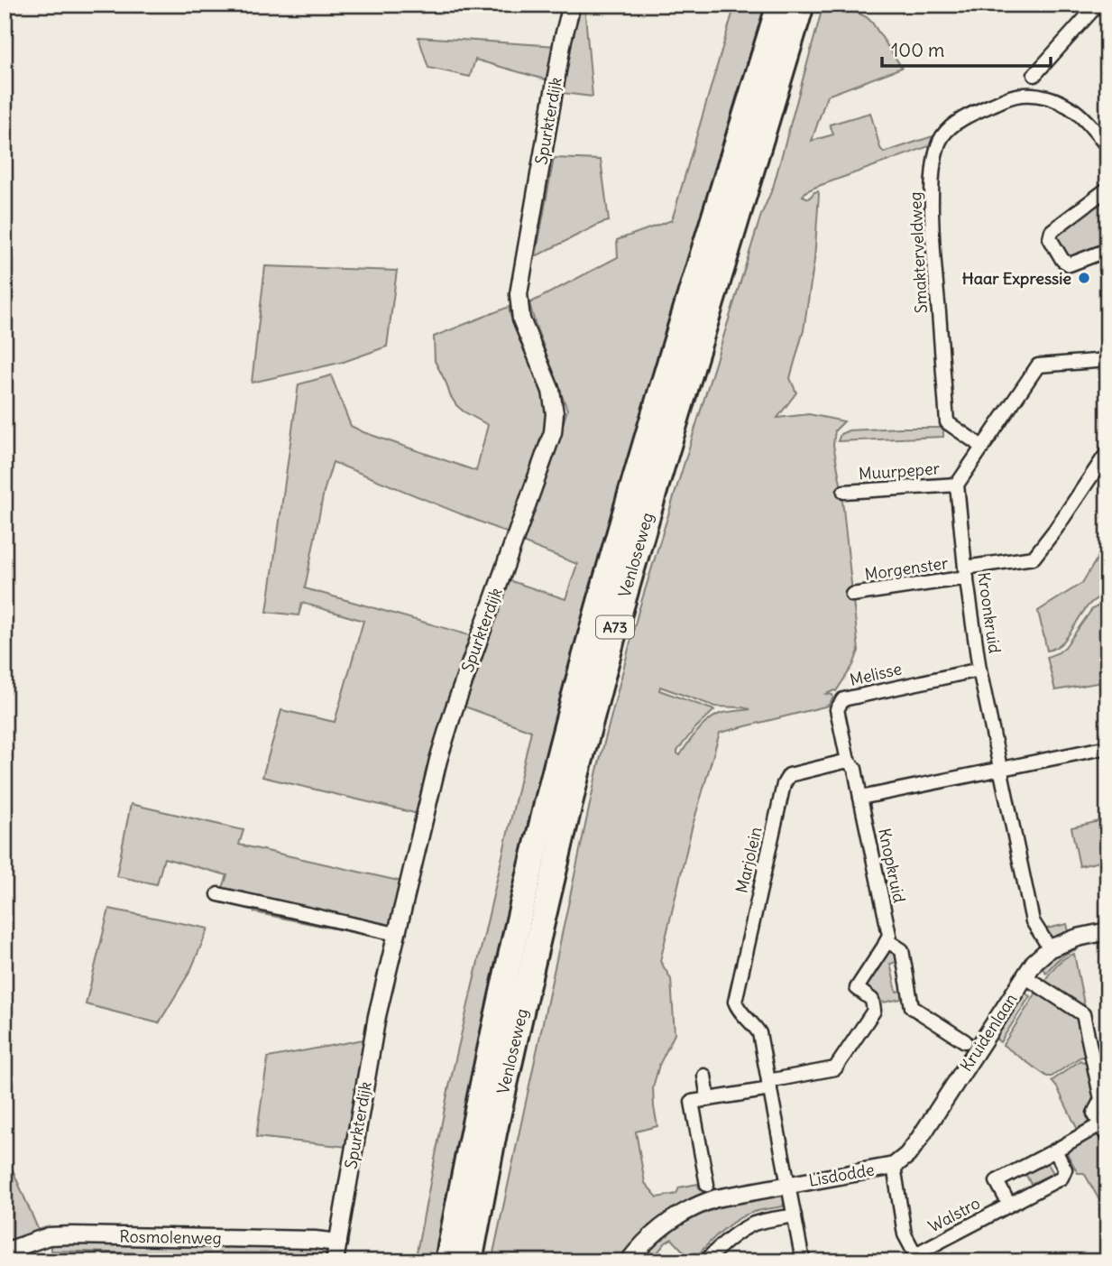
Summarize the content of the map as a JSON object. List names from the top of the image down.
{
  "streets": {
    "highway": ["Venloseweg", "A73"],
    "street": [
      "Spurkterdijk",
      "Smakterveldweg",
      "Muurpeper",
      "Morgenster",
      "Kroonkruid",
      "Melisse",
      "Marjolein",
      "Knopkruid",
      "Kruidenlaan",
      "Lisdodde",
      "Walstro",
      "Rosmolenweg"
    ]
  },
  "crossings": [
    ["Spurkterdijk", "Rosmolenweg"],
    ["Muurpeper", "Kroonkruid"],
    ["Morgenster", "Kroonkruid"],
    ["Kroonkruid", "Melisse"],
    ["Kroonkruid", "Kruidenlaan"],
    ["Melisse", "Marjolein"],
    ["Marjolein", "Lisdodde"],
    ["Kruidenlaan", "Lisdodde"]
  ],
  "places": ["Haar Expressie"],
  "scale_bar": "100 m"
}
